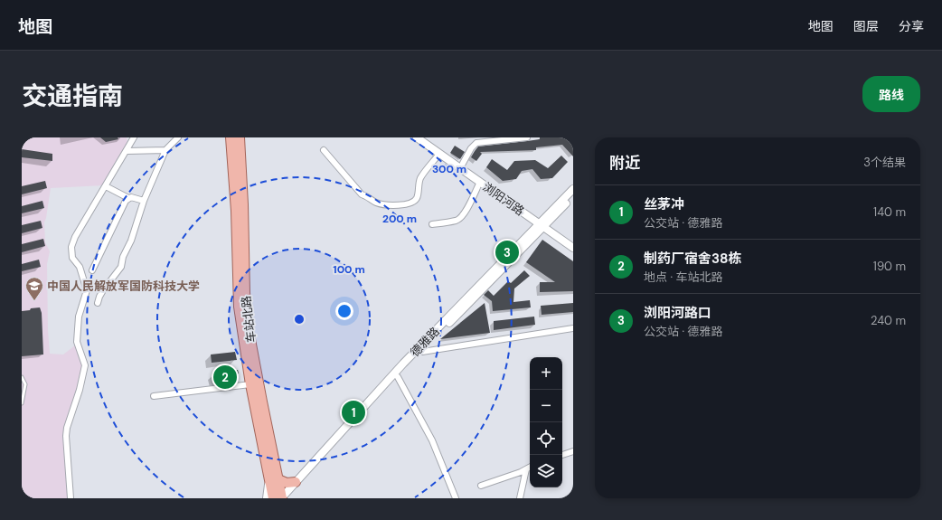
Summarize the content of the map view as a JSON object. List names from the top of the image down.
{
  "streets": {
    "main road": ["车站北路"],
    "street": ["浏阳河路", "德雅路"]
  },
  "crossings": [
    ["浏阳河路", "德雅路"],
    ["车站北路", "德雅路"]
  ],
  "places": {
    "school or university": ["中国人民解放军国防科技大学"]
  },
  "page": {
    "header": "地图",
    "nav": ["地图", "图层", "分享"],
    "title": "交通指南",
    "buttons": "路线",
    "heading": ["附近", "3个结果"],
    "list": [
      {
        "mark": "1",
        "name": "丝茅冲",
        "note": "公交站 · 德雅路",
        "value": "140 m"
      },
      {
        "mark": "2",
        "name": "制药厂宿舍38栋",
        "note": "地点 · 车站北路",
        "value": "190 m"
      },
      {
        "mark": "3",
        "name": "浏阳河路口",
        "note": "公交站 · 德雅路",
        "value": "240 m"
      }
    ],
    "pins": ["3", "2", "1"],
    "map_buttons": ["+", "−"]
  },
  "rings": ["300 m", "200 m", "100 m"]
}
